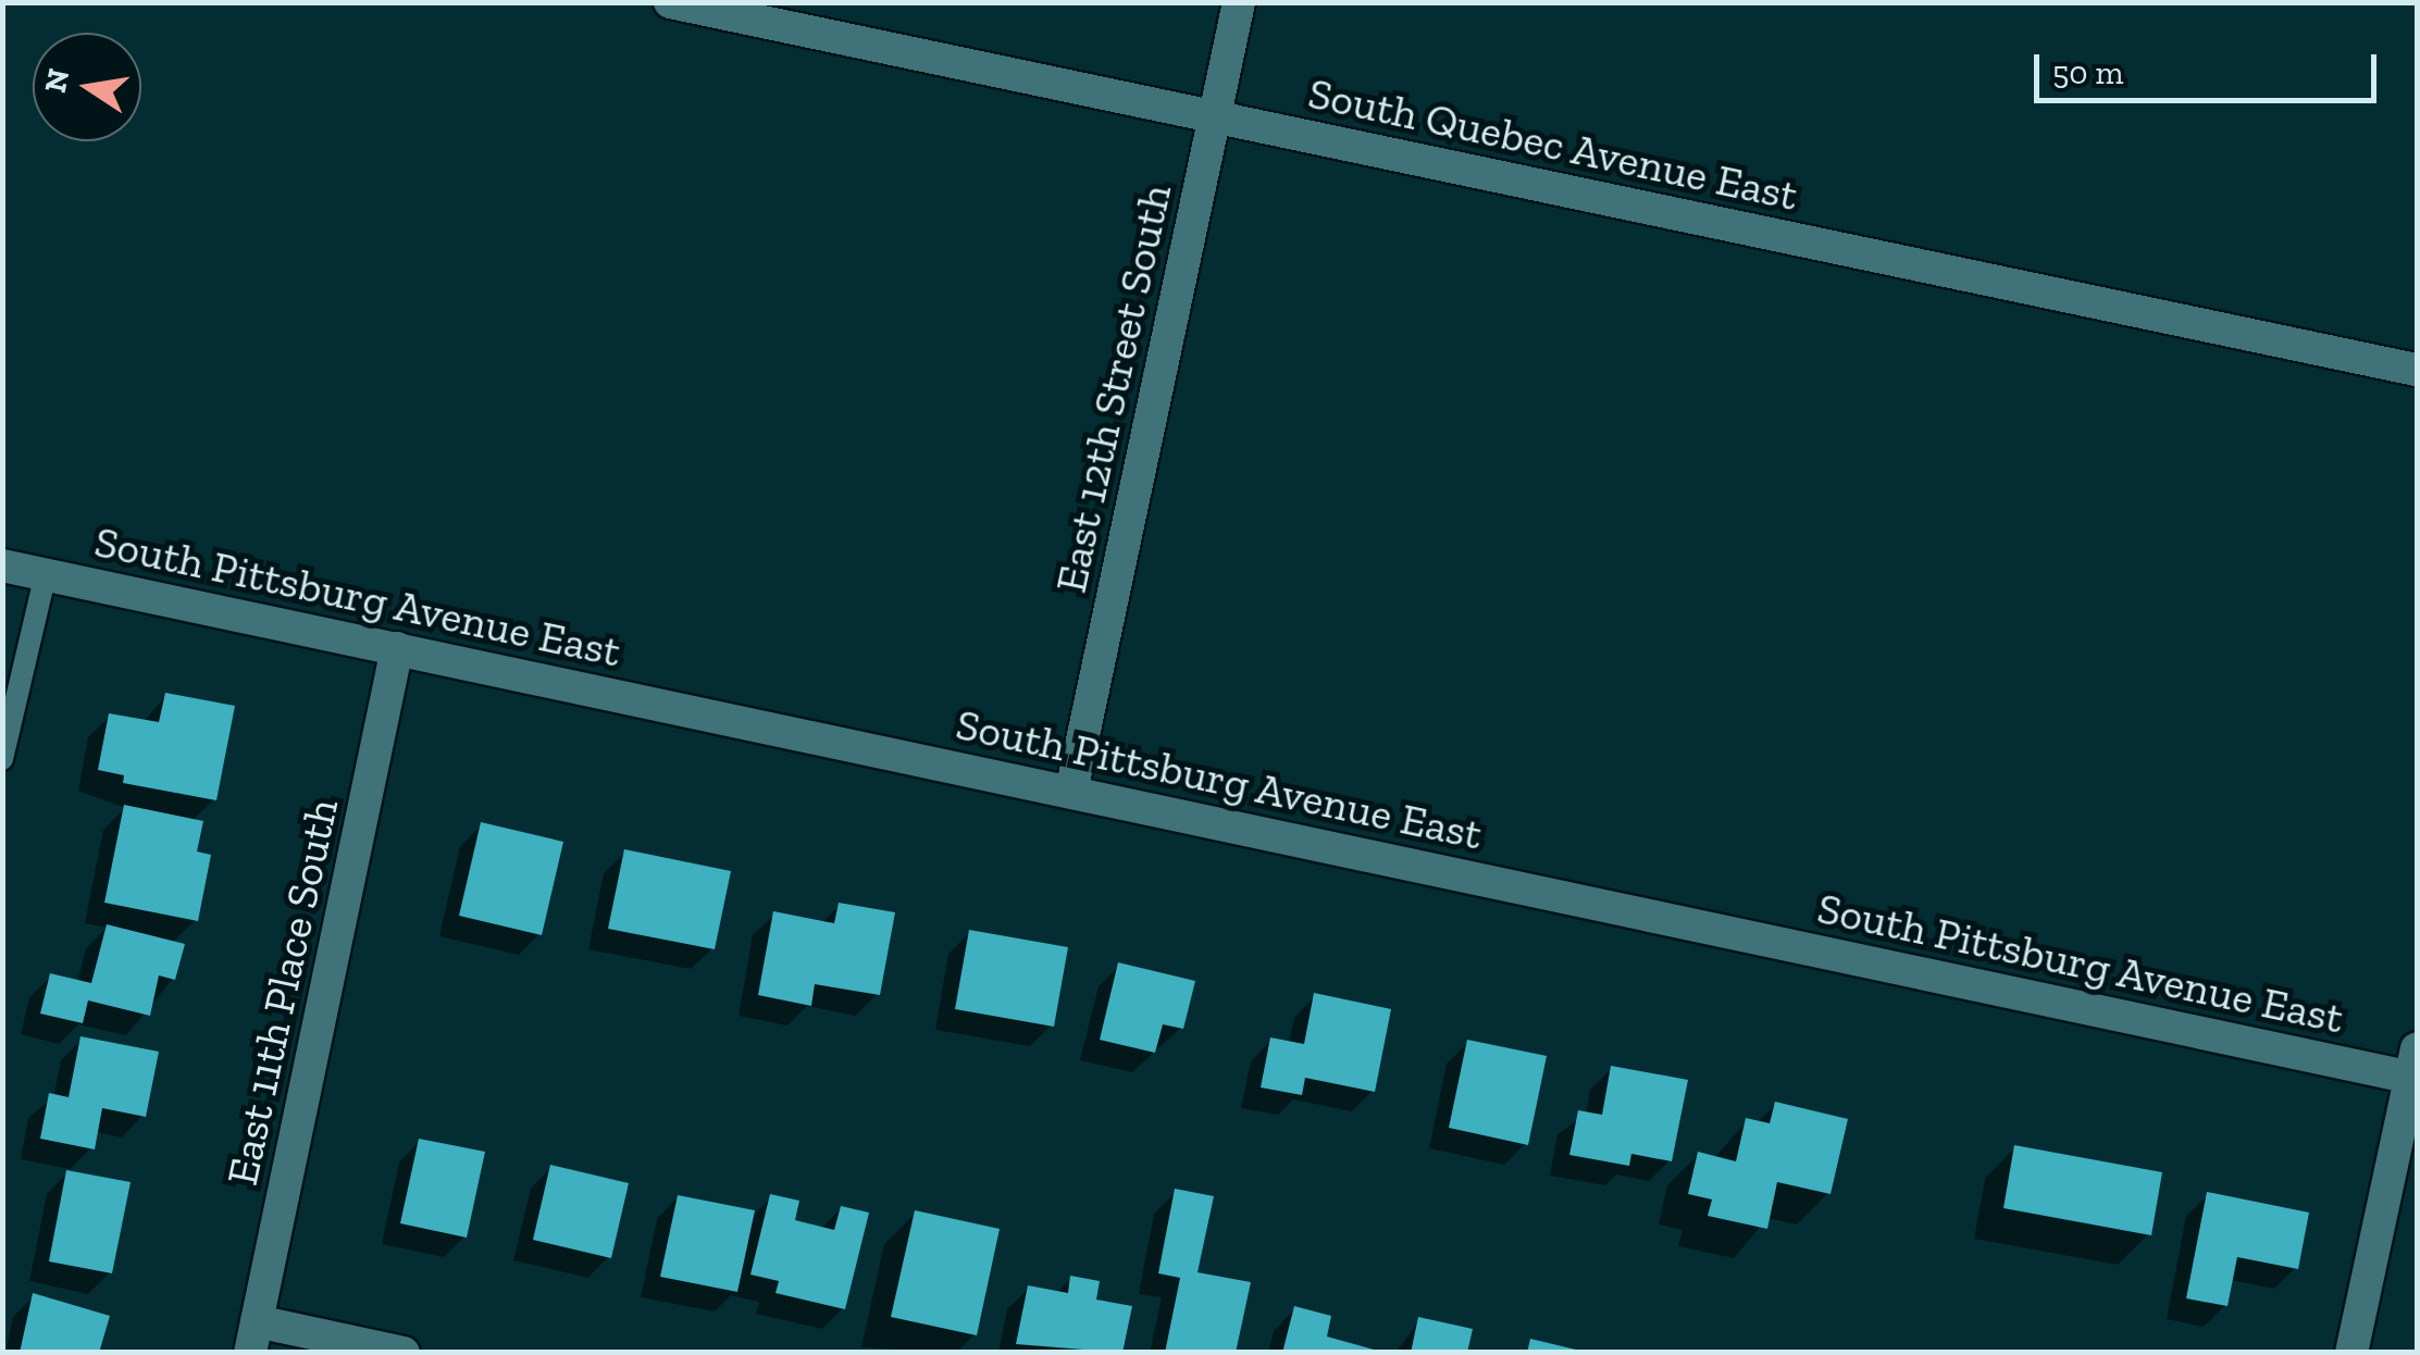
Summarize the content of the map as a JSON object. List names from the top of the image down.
{
  "streets": {
    "street": [
      "South Quebec Avenue East",
      "East 12th Street South",
      "South Pittsburg Avenue East",
      "East 11th Place South"
    ]
  },
  "crossings": [
    ["South Quebec Avenue East", "East 12th Street South"],
    ["East 12th Street South", "South Pittsburg Avenue East"],
    ["South Pittsburg Avenue East", "East 11th Place South"]
  ],
  "scale_bar": "50 m",
  "north": "left"
}
